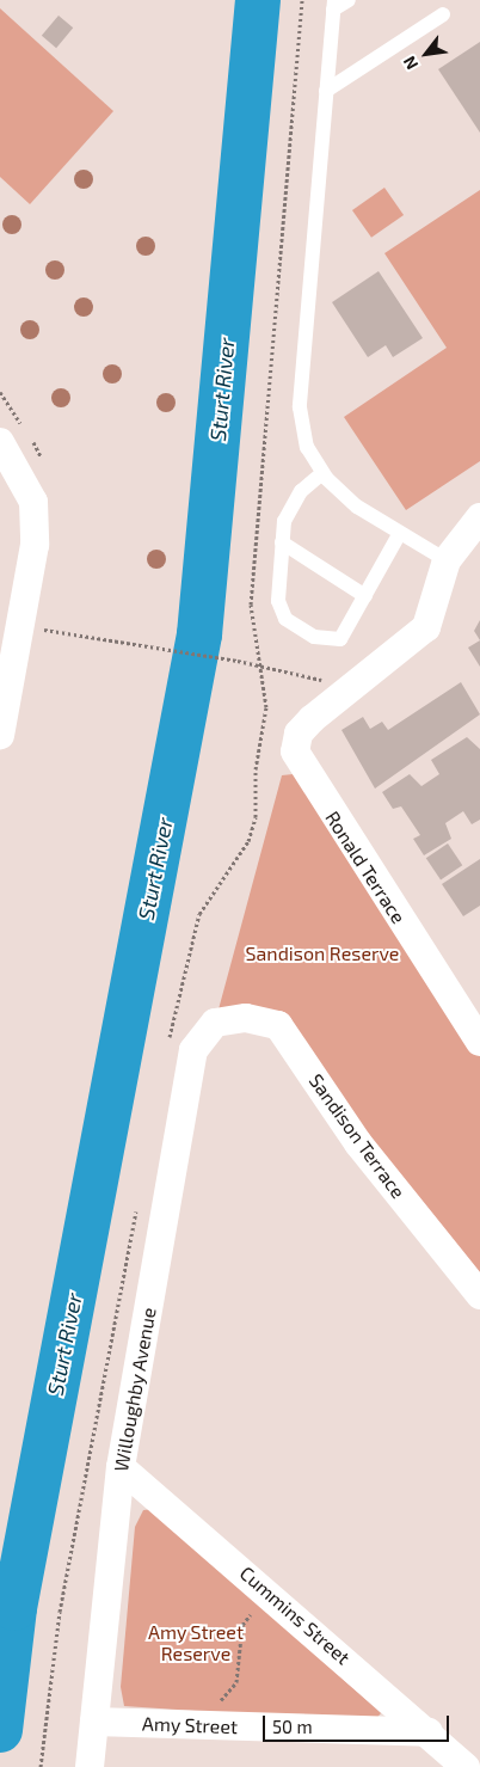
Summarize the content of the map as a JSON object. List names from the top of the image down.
{
  "streets": {
    "street": [
      "Ronald Terrace",
      "Sandison Terrace",
      "Willoughby Avenue",
      "Cummins Street",
      "Amy Street"
    ]
  },
  "crossings": [
    ["Sandison Terrace", "Willoughby Avenue"],
    ["Willoughby Avenue", "Cummins Street"],
    ["Willoughby Avenue", "Amy Street"],
    ["Cummins Street", "Amy Street"]
  ],
  "water": ["Sturt River"],
  "parks": ["Sandison Reserve", "Amy Street Reserve"],
  "scale_bar": "50 m",
  "north": "bottom left"
}
